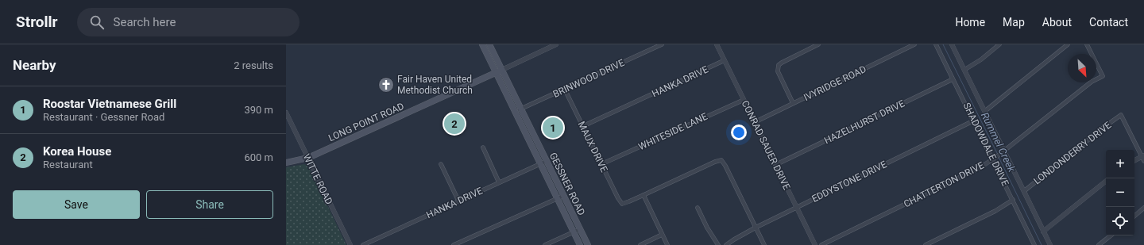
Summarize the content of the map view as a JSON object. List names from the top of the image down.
{
  "streets": {
    "main road": ["LONG POINT ROAD", "GESSNER ROAD"],
    "street": [
      "BRINWOOD DRIVE",
      "HANKA DRIVE",
      "IVYRIDGE ROAD",
      "HAZELHURST DRIVE",
      "WHITESIDE LANE",
      "SHADOWDALE DRIVE",
      "CONRAD SAUER DRIVE",
      "MAUX DRIVE",
      "LONDONDERRY DRIVE",
      "WITTE ROAD",
      "EDDYSTONE DRIVE",
      "CHATTERTON DRIVE"
    ]
  },
  "crossings": [
    ["BRINWOOD DRIVE", "MAUX DRIVE"],
    ["BRINWOOD DRIVE", "GESSNER ROAD"],
    ["HANKA DRIVE", "CONRAD SAUER DRIVE"],
    ["HANKA DRIVE", "MAUX DRIVE"],
    ["HANKA DRIVE", "GESSNER ROAD"],
    ["IVYRIDGE ROAD", "CONRAD SAUER DRIVE"],
    ["LONG POINT ROAD", "WITTE ROAD"],
    ["LONG POINT ROAD", "GESSNER ROAD"],
    ["HAZELHURST DRIVE", "SHADOWDALE DRIVE"],
    ["HAZELHURST DRIVE", "CONRAD SAUER DRIVE"],
    ["WHITESIDE LANE", "CONRAD SAUER DRIVE"],
    ["WHITESIDE LANE", "MAUX DRIVE"],
    ["SHADOWDALE DRIVE", "LONDONDERRY DRIVE"],
    ["SHADOWDALE DRIVE", "EDDYSTONE DRIVE"],
    ["SHADOWDALE DRIVE", "CHATTERTON DRIVE"],
    ["CONRAD SAUER DRIVE", "EDDYSTONE DRIVE"]
  ],
  "water": ["Rummel Creek"],
  "places": {
    "church": ["Fair Haven United Methodist Church"]
  },
  "north": "bottom right",
  "page": {
    "header": "Strollr",
    "search": "Search here",
    "nav": [
      "Home",
      "Map",
      "About",
      "Contact"
    ],
    "heading": ["Nearby", "2 results"],
    "list": [
      {
        "mark": "1",
        "name": "Roostar Vietnamese Grill",
        "note": "Restaurant · Gessner Road",
        "value": "390 m"
      },
      {
        "mark": "2",
        "name": "Korea House",
        "note": "Restaurant",
        "value": "600 m"
      }
    ],
    "pins": ["2", "1"],
    "map_buttons": ["+", "−"],
    "buttons": ["Save", "Share"]
  }
}
